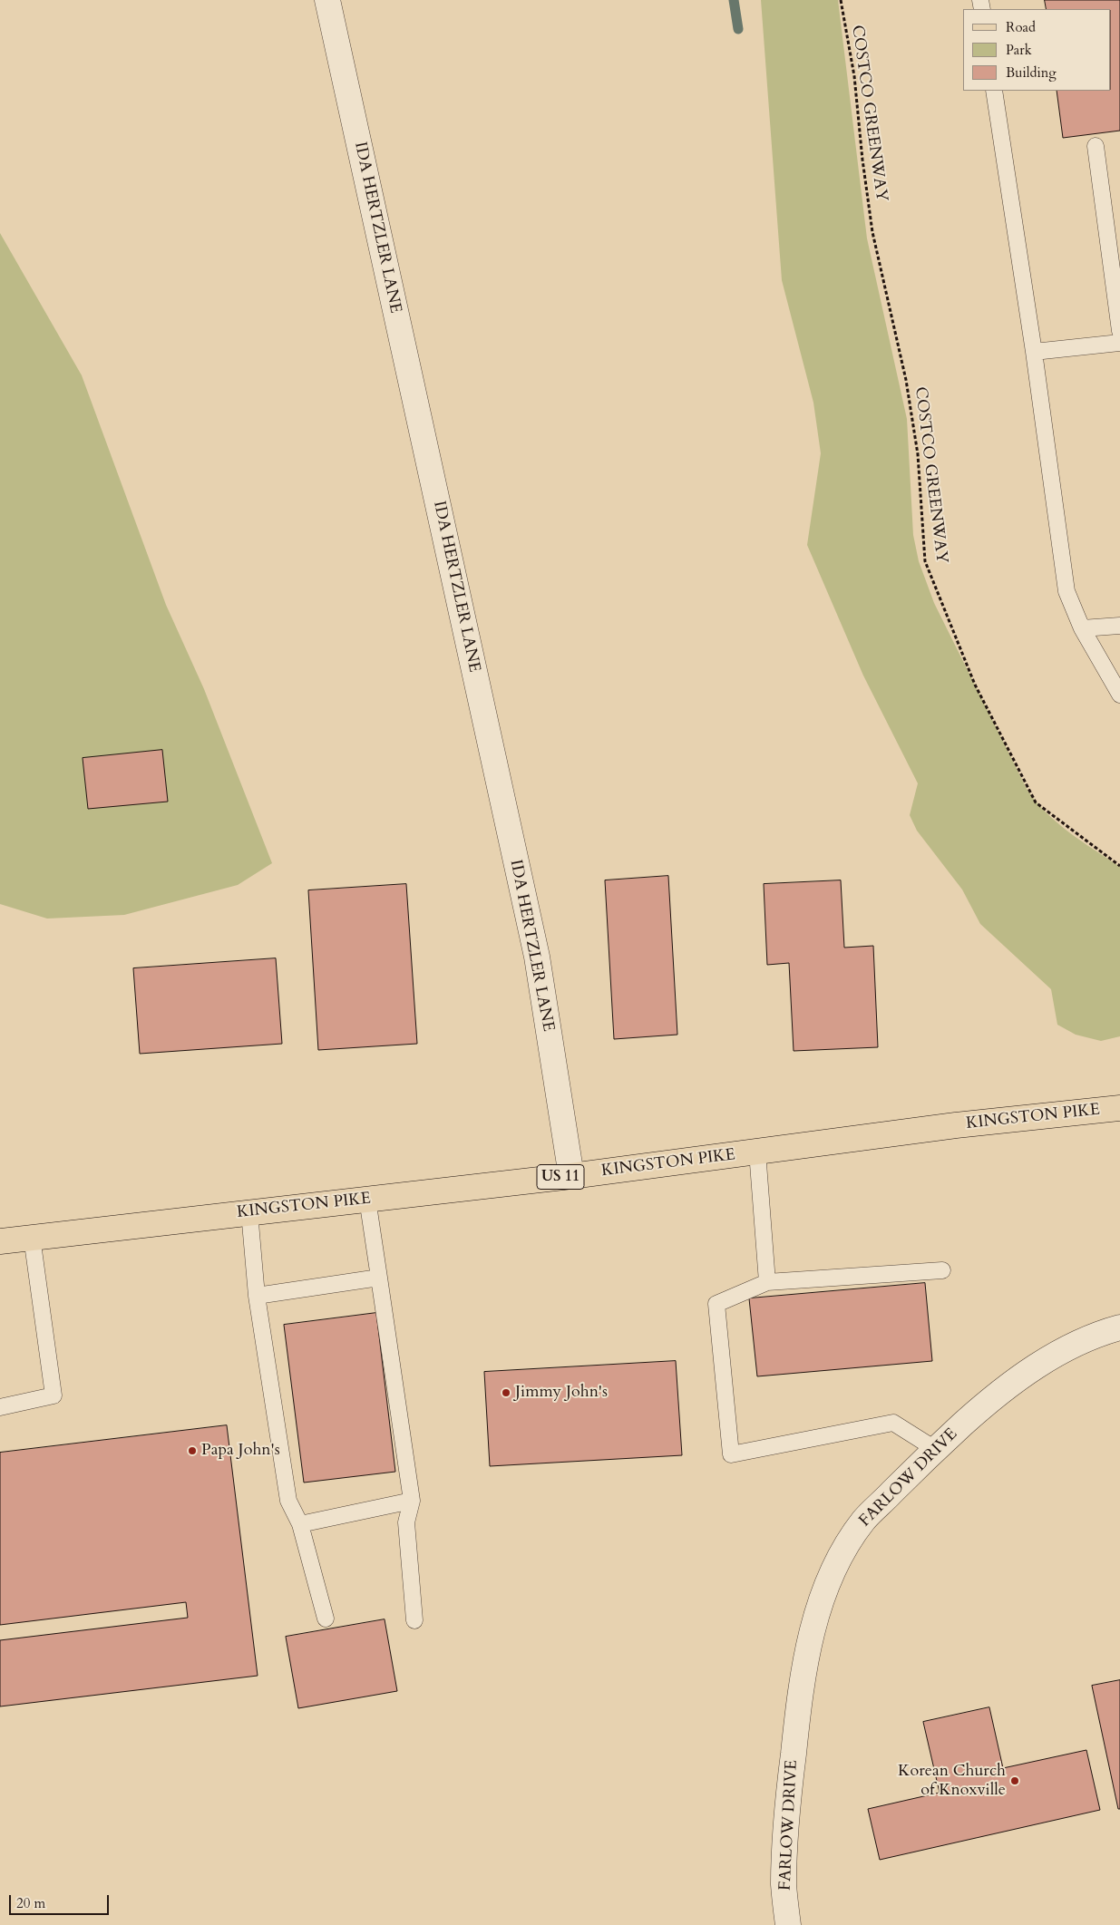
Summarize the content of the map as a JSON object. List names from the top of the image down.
{
  "streets": {
    "main road": ["KINGSTON PIKE", "US 11"],
    "street": ["IDA HERTZLER LANE", "FARLOW DRIVE"],
    "path": ["COSTCO GREENWAY"]
  },
  "crossings": [
    ["IDA HERTZLER LANE", "KINGSTON PIKE"]
  ],
  "places": ["Jimmy John's", "Papa John's", "Korean Church of Knoxville"],
  "legend": ["Road", "Park", "Building"],
  "scale_bar": "20 m"
}
